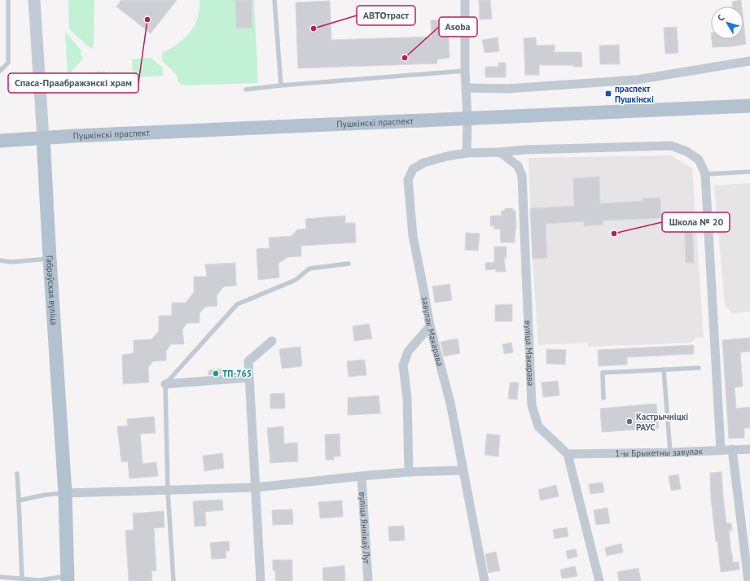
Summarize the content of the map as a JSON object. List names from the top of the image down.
{
  "streets": {
    "main road": ["Пушкінскі праспект", "Габраўская вуліца"],
    "street": [
      "завулак Макарава",
      "вуліца Макарава",
      "1-ы Брыкетны завулак",
      "вуліца Яннікаў Луг"
    ]
  },
  "crossings": [
    ["Пушкінскі праспект", "Габраўская вуліца"],
    ["вуліца Макарава", "1-ы Брыкетны завулак"]
  ],
  "places": {
    "other": [
      "Спаса-Праабражэнскі храм",
      "АВТОтраст",
      "Asoba",
      "Школа № 20",
      "ТП-765",
      "Кастрычніцкі РАУС"
    ],
    "transit": ["праспект Пушкінскі"]
  },
  "north": "top left"
}
